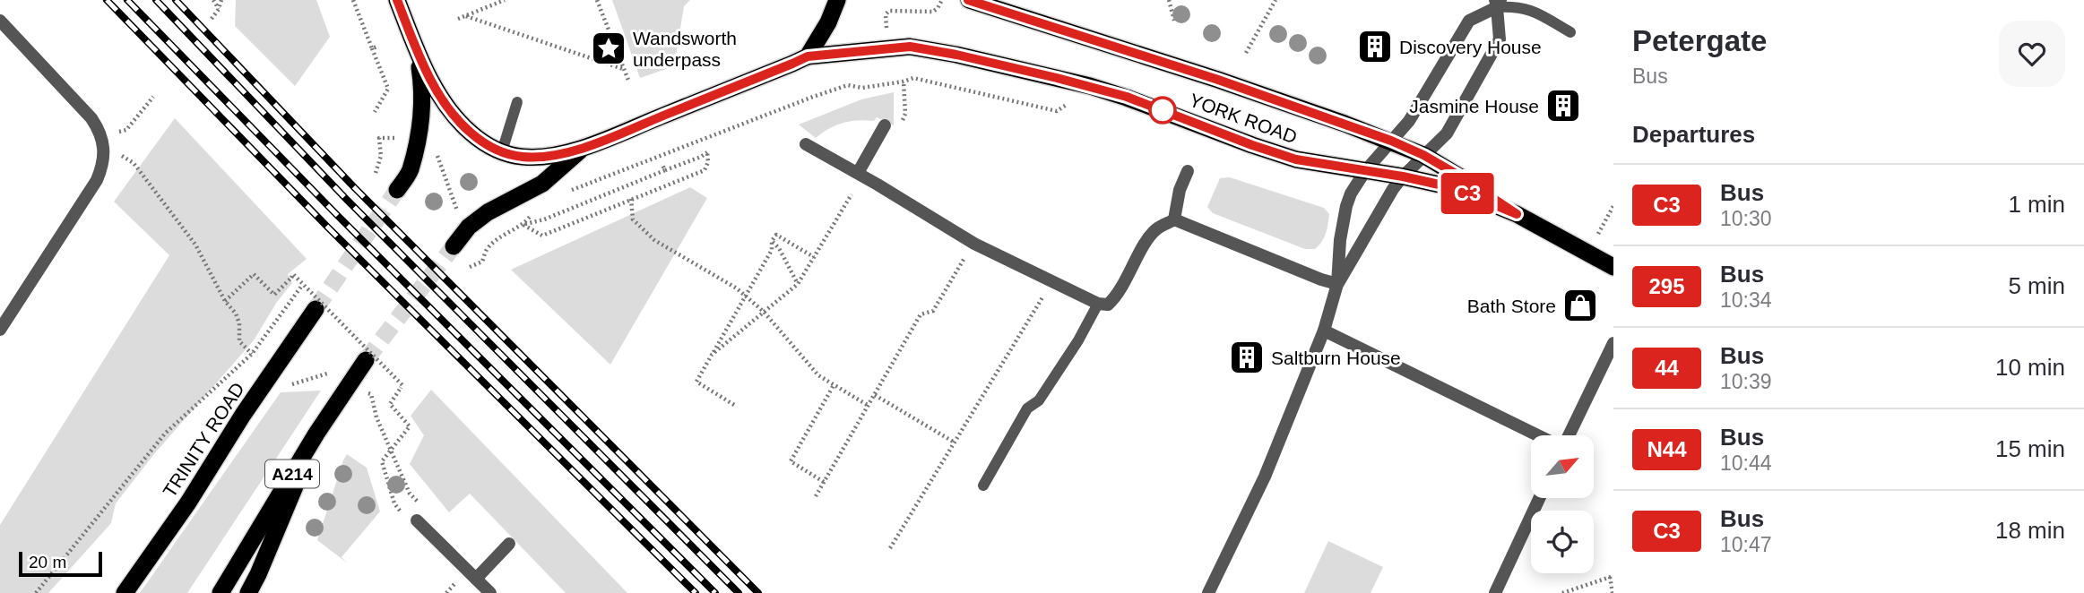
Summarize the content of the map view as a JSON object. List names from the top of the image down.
{
  "streets": {
    "highway": ["YORK ROAD", "TRINITY ROAD", "A214"]
  },
  "places": {
    "building": ["Discovery House", "Jasmine House", "Saltburn House"],
    "place": ["Wandsworth underpass"],
    "shop": ["Bath Store"]
  },
  "lines": ["bus line C3"],
  "scale_bar": "20 m",
  "north": "top right",
  "page": {
    "on_map": "C3",
    "heading": [
      ["Petergate", "Bus"],
      "Departures"
    ],
    "list": [
      {
        "mark": "C3",
        "name": "Bus",
        "note": "10:30",
        "value": "1 min"
      },
      {
        "mark": "295",
        "name": "Bus",
        "note": "10:34",
        "value": "5 min"
      },
      {
        "mark": "44",
        "name": "Bus",
        "note": "10:39",
        "value": "10 min"
      },
      {
        "mark": "N44",
        "name": "Bus",
        "note": "10:44",
        "value": "15 min"
      },
      {
        "mark": "C3",
        "name": "Bus",
        "note": "10:47",
        "value": "18 min"
      }
    ],
    "scale": "20 m"
  }
}
